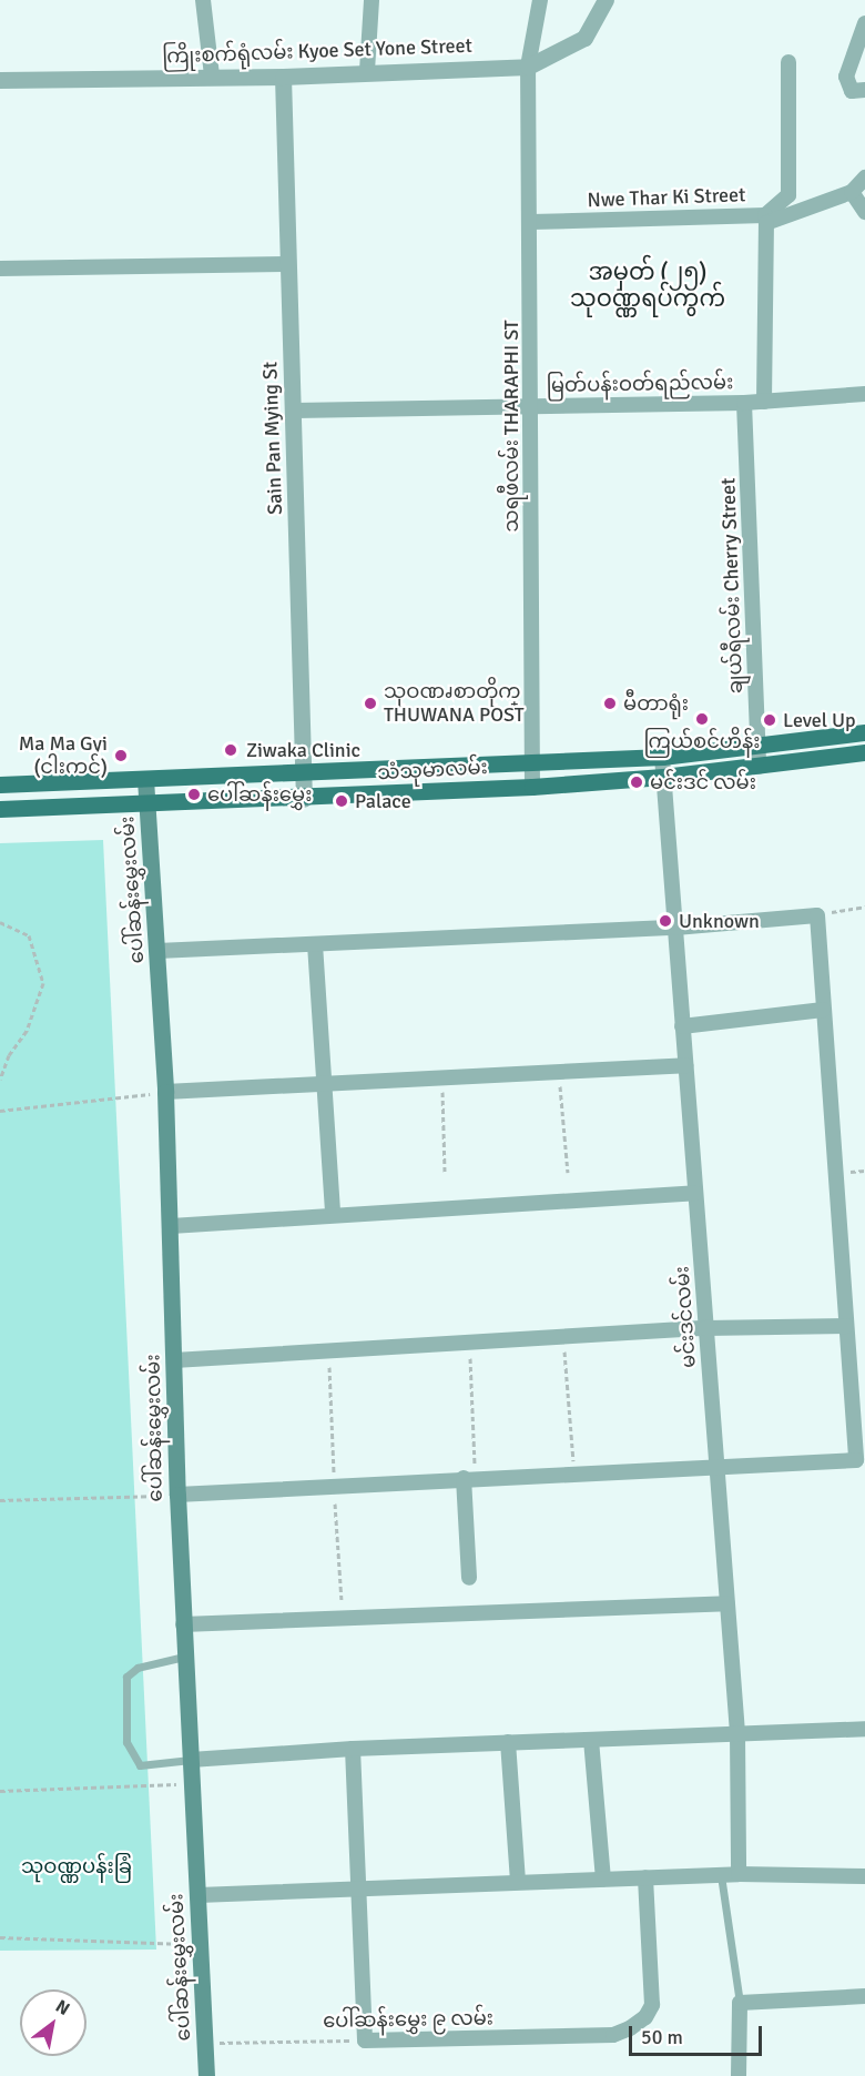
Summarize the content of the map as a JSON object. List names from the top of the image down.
{
  "streets": {
    "main road": ["သံသုမာလမ်း", "ပေါ်ဆန်းမွှေးလမ်း"],
    "street": [
      "ကြိုးစက်ရုံလမ်း Kyoe Set Yone Street",
      "Nwe Thar Ki Street",
      "မြတ်ပန်းဝတ်ရည်လမ်း",
      "သရဖီလမ်း THARAPHI ST",
      "Sain Pan Mying St",
      "ချယ်ရီလမ်း Cherry Street",
      "မင်းဒင်လမ်း",
      "ပေါ်ဆန်းမွှေး ၉ လမ်း"
    ]
  },
  "crossings": [
    ["ကြိုးစက်ရုံလမ်း Kyoe Set Yone Street", "သရဖီလမ်း THARAPHI ST"],
    ["ကြိုးစက်ရုံလမ်း Kyoe Set Yone Street", "Sain Pan Mying St"],
    ["Nwe Thar Ki Street", "သရဖီလမ်း THARAPHI ST"],
    ["မြတ်ပန်းဝတ်ရည်လမ်း", "သရဖီလမ်း THARAPHI ST"],
    ["မြတ်ပန်းဝတ်ရည်လမ်း", "Sain Pan Mying St"],
    ["မြတ်ပန်းဝတ်ရည်လမ်း", "ချယ်ရီလမ်း Cherry Street"],
    ["သရဖီလမ်း THARAPHI ST", "သံသုမာလမ်း"],
    ["Sain Pan Mying St", "သံသုမာလမ်း"],
    ["ချယ်ရီလမ်း Cherry Street", "သံသုမာလမ်း"],
    ["သံသုမာလမ်း", "ပေါ်ဆန်းမွှေးလမ်း"],
    ["သံသုမာလမ်း", "မင်းဒင်လမ်း"],
    ["ပေါ်ဆန်းမွှေးလမ်း", "ပေါ်ဆန်းမွှေး ၉ လမ်း"]
  ],
  "districts": ["အမှတ် (၂၅) သုဝဏ္ဏရပ်ကွက်"],
  "parks": ["သုဝဏ္ဏပန်းခြံ"],
  "places": [
    "သုဝဏၧစာတိုက္ THUWANA POST",
    "မီတာရုံး",
    "ကြယ်စင်ဟိန်း",
    "Level Up",
    "Ziwaka Clinic",
    "Ma Ma Gyi (ငါးကင်)",
    "မင်းဒင် လမ်း",
    "ပေါ်ဆန်းမွှေး",
    "Palace",
    "Unknown"
  ],
  "scale_bar": "50 m",
  "north": "top right"
}
